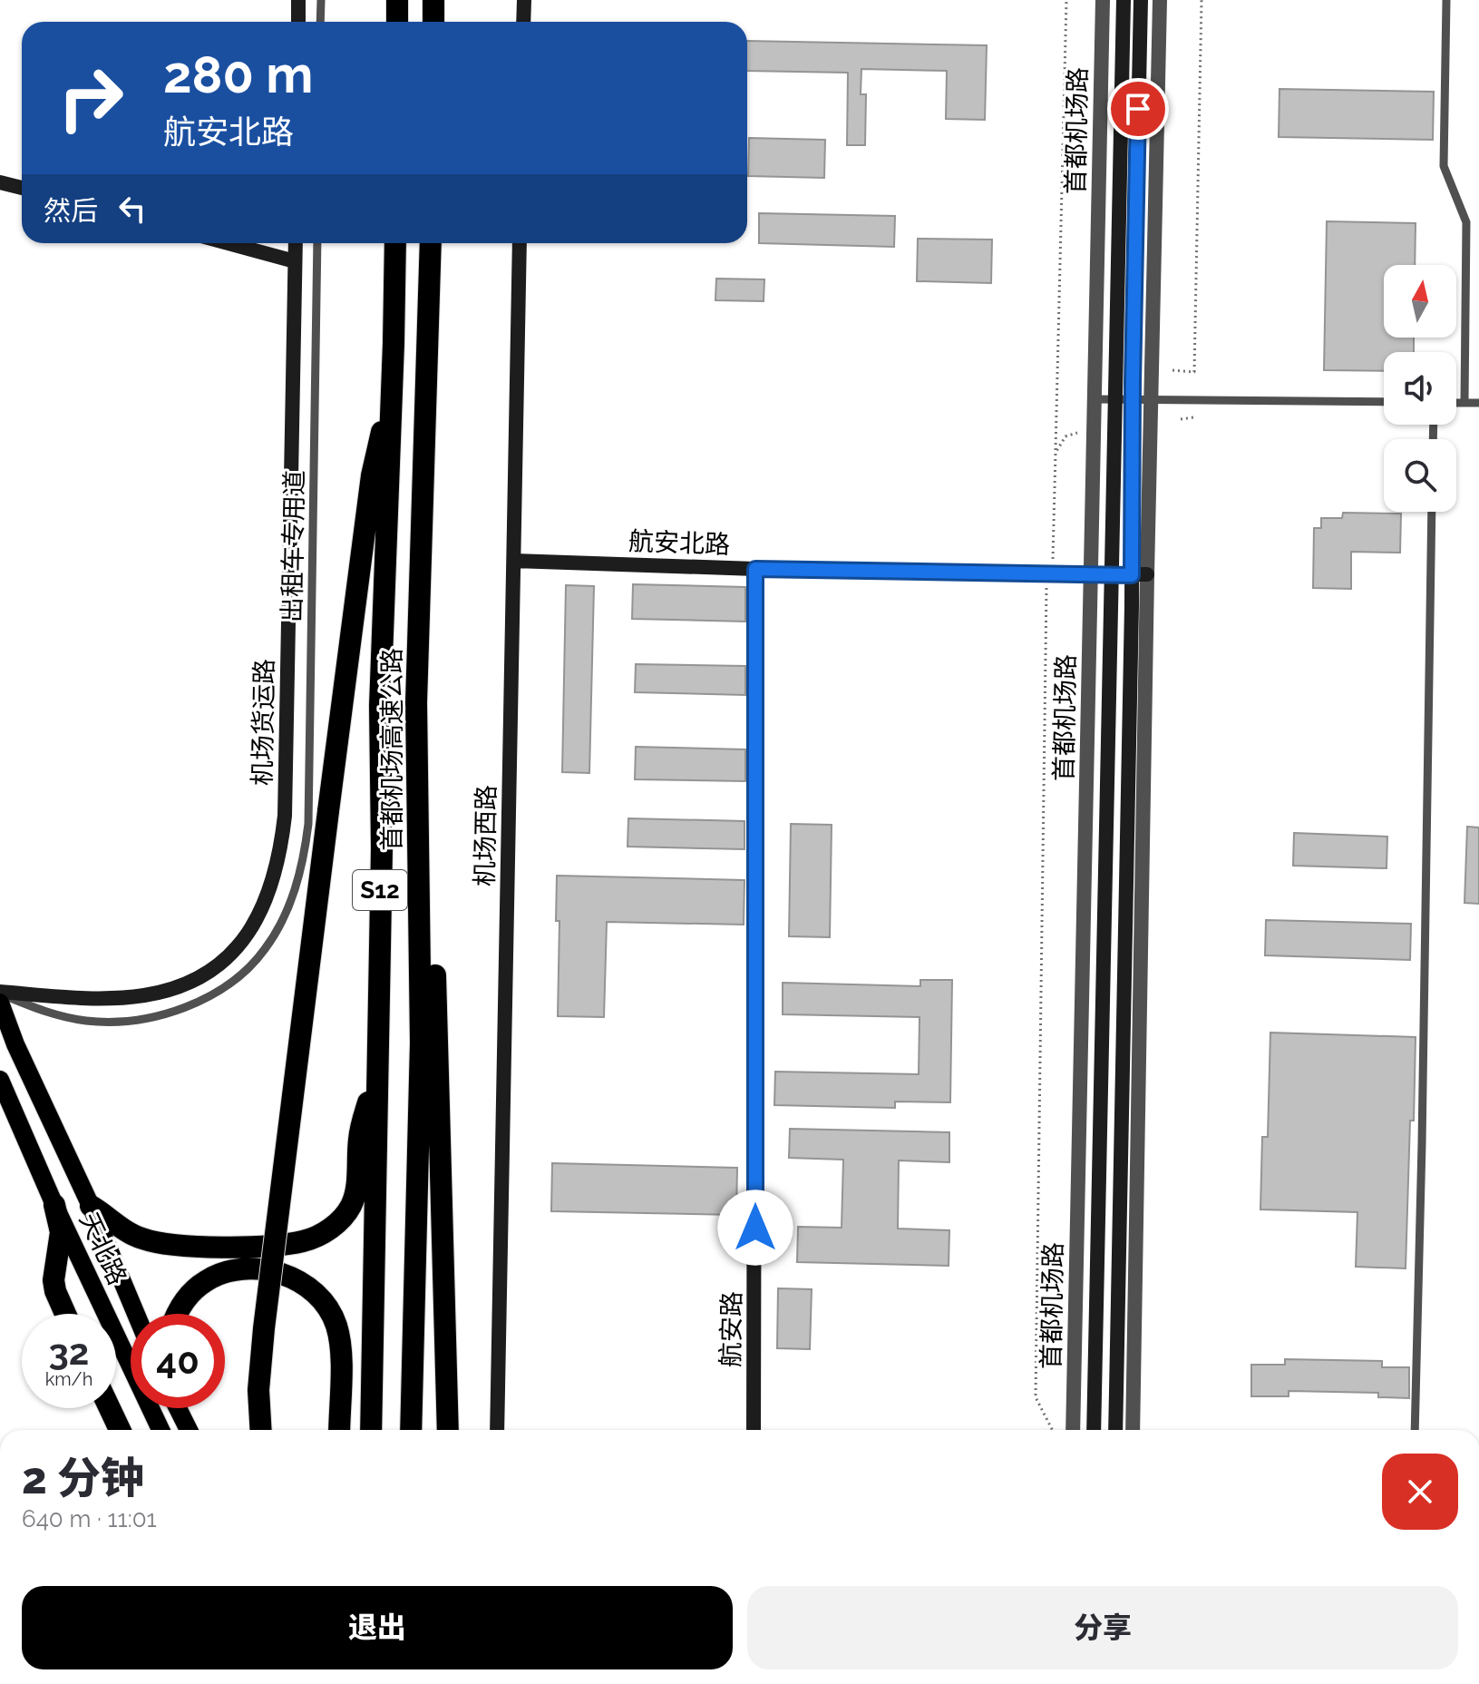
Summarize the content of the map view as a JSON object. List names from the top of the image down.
{
  "streets": {
    "highway": ["首都机场高速公路", "S12"],
    "main road": ["天北路"],
    "street": [
      "首都机场路",
      "航安北路",
      "机场货运路",
      "机场西路",
      "航安路"
    ],
    "lane": ["出租车专用道"]
  },
  "crossings": [
    ["首都机场路", "航安北路"],
    ["航安北路", "机场西路"],
    ["航安北路", "航安路"],
    ["出租车专用道", "机场货运路"]
  ],
  "north": "top",
  "page": {
    "turn": ["280 m", "航安北路"],
    "then": "然后",
    "speed": "32 km/h",
    "limit": "40",
    "heading": ["2 分钟", "640 m · 11:01"],
    "buttons": ["退出", "分享"]
  }
}
